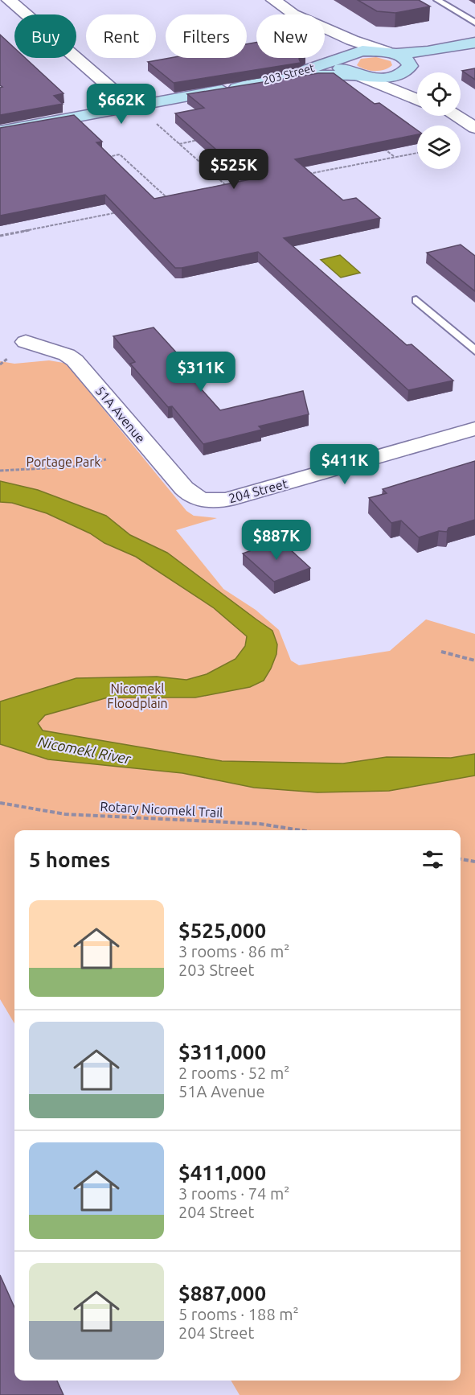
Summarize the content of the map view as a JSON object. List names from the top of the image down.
{
  "streets": {
    "main road": ["203 Street"],
    "street": ["51A Avenue", "204 Street"],
    "path": ["Rotary Nicomekl Trail"]
  },
  "crossings": [
    ["51A Avenue", "204 Street"]
  ],
  "water": ["Nicomekl River"],
  "parks": ["Portage Park", "Nicomekl Floodplain"],
  "page": {
    "chip": [
      "Buy",
      "Rent",
      "Filters",
      "New"
    ],
    "price": [
      "$662K",
      "$525K",
      "$311K",
      "$411K",
      "$887K"
    ],
    "heading": "5 homes",
    "list": [
      {
        "name": "$525,000",
        "note": "3 rooms · 86 m² · 203 Street"
      },
      {
        "name": "$311,000",
        "note": "2 rooms · 52 m² · 51A Avenue"
      },
      {
        "name": "$411,000",
        "note": "3 rooms · 74 m² · 204 Street"
      },
      {
        "name": "$887,000",
        "note": "5 rooms · 188 m² · 204 Street"
      }
    ]
  }
}
